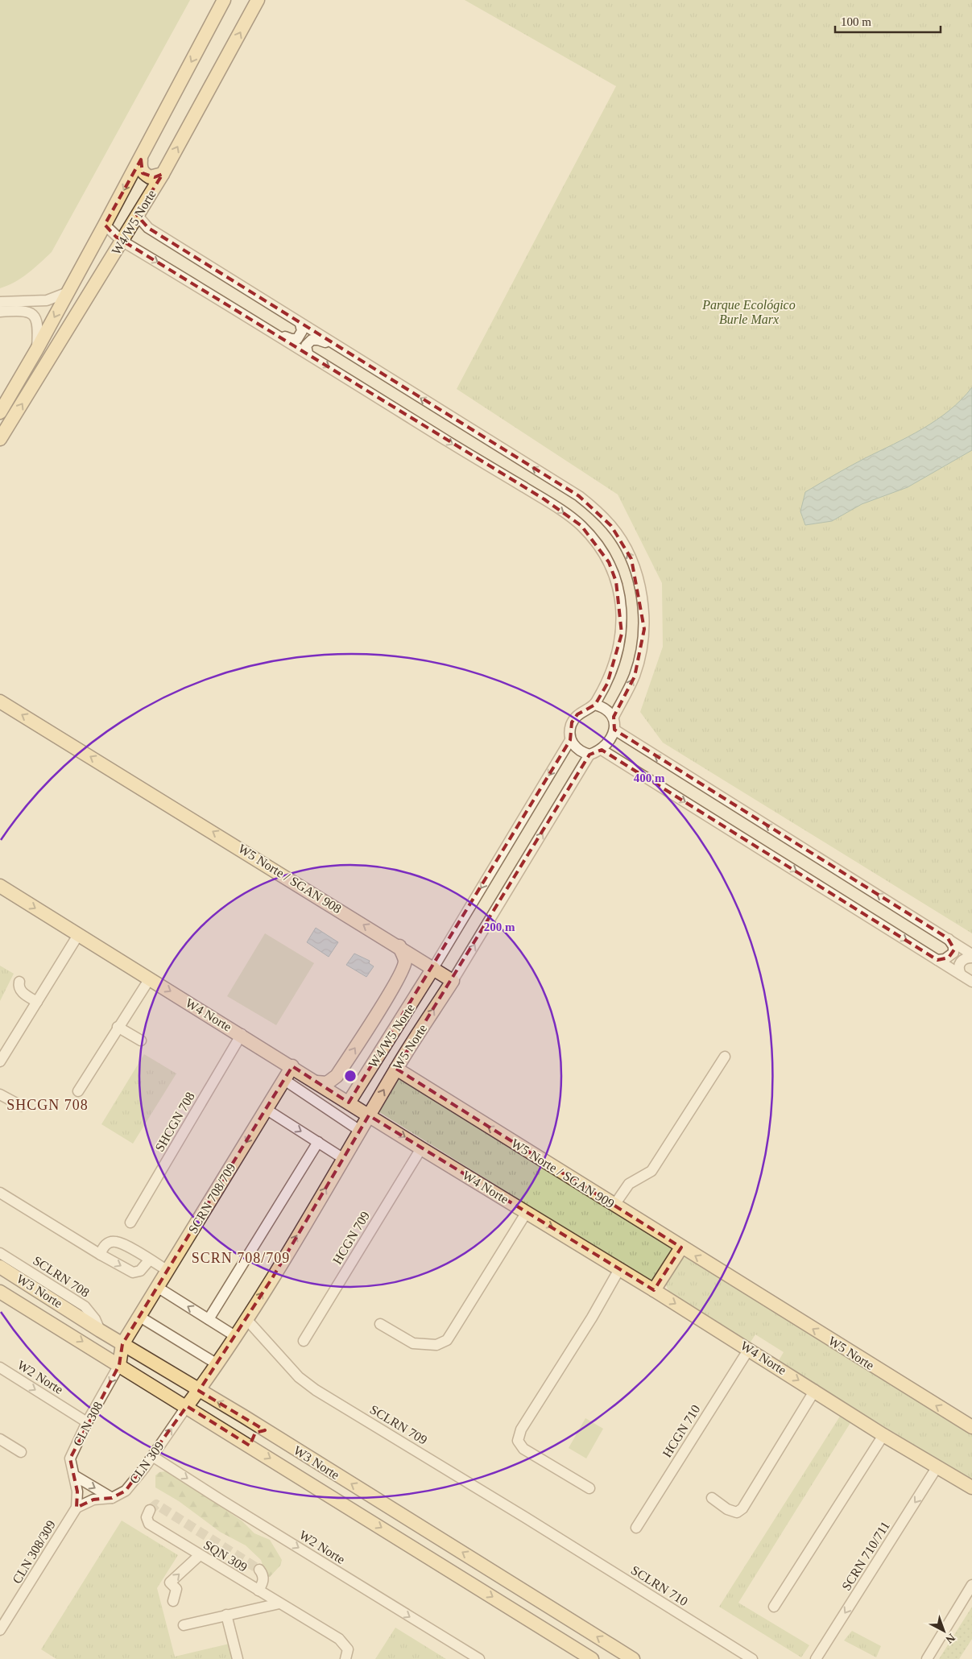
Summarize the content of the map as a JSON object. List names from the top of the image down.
{
  "streets": {
    "main road": [
      "W4/W5 Norte",
      "W5 Norte / SGAN 908",
      "W4 Norte",
      "W5 Norte",
      "W5 Norte / SGAN 909",
      "SCRN 708/709",
      "W3 Norte",
      "CLN 308",
      "CLN 309"
    ],
    "street": [
      "SHCGN 708",
      "HCGN 709",
      "SCLRN 708",
      "W2 Norte",
      "SCLRN 709",
      "HCGN 710",
      "CLN 308/309",
      "SQN 309",
      "SCRN 710/711",
      "SCLRN 710"
    ]
  },
  "crossings": [
    ["W4/W5 Norte", "W5 Norte / SGAN 908"],
    ["W4/W5 Norte", "W4 Norte"],
    ["W5 Norte / SGAN 908", "W5 Norte"],
    ["W4 Norte", "W5 Norte"],
    ["W4 Norte", "SHCGN 708"],
    ["W4 Norte", "SCRN 708/709"],
    ["W4 Norte", "HCGN 709"],
    ["W4 Norte", "HCGN 710"],
    ["W4 Norte", "SCRN 710/711"],
    ["W5 Norte", "W5 Norte / SGAN 909"],
    ["SCRN 708/709", "W3 Norte"],
    ["SCRN 708/709", "CLN 308"],
    ["SCLRN 708", "W3 Norte"],
    ["W3 Norte", "CLN 308"],
    ["W3 Norte", "CLN 309"],
    ["W2 Norte", "CLN 308"],
    ["W2 Norte", "CLN 309"],
    ["CLN 308", "CLN 309"],
    ["CLN 308", "CLN 308/309"],
    ["SCLRN 709", "SCLRN 710"],
    ["CLN 309", "CLN 308/309"]
  ],
  "one_way": [
    "W5 Norte / SGAN 908",
    "W4 Norte",
    "W5 Norte / SGAN 909",
    "W2 Norte",
    "CLN 308"
  ],
  "districts": ["SHCGN 708", "SCRN 708/709"],
  "parks": ["Parque Ecológico Burle Marx"],
  "scale_bar": "100 m",
  "north": "bottom right",
  "rings": ["400 m", "200 m"]
}
